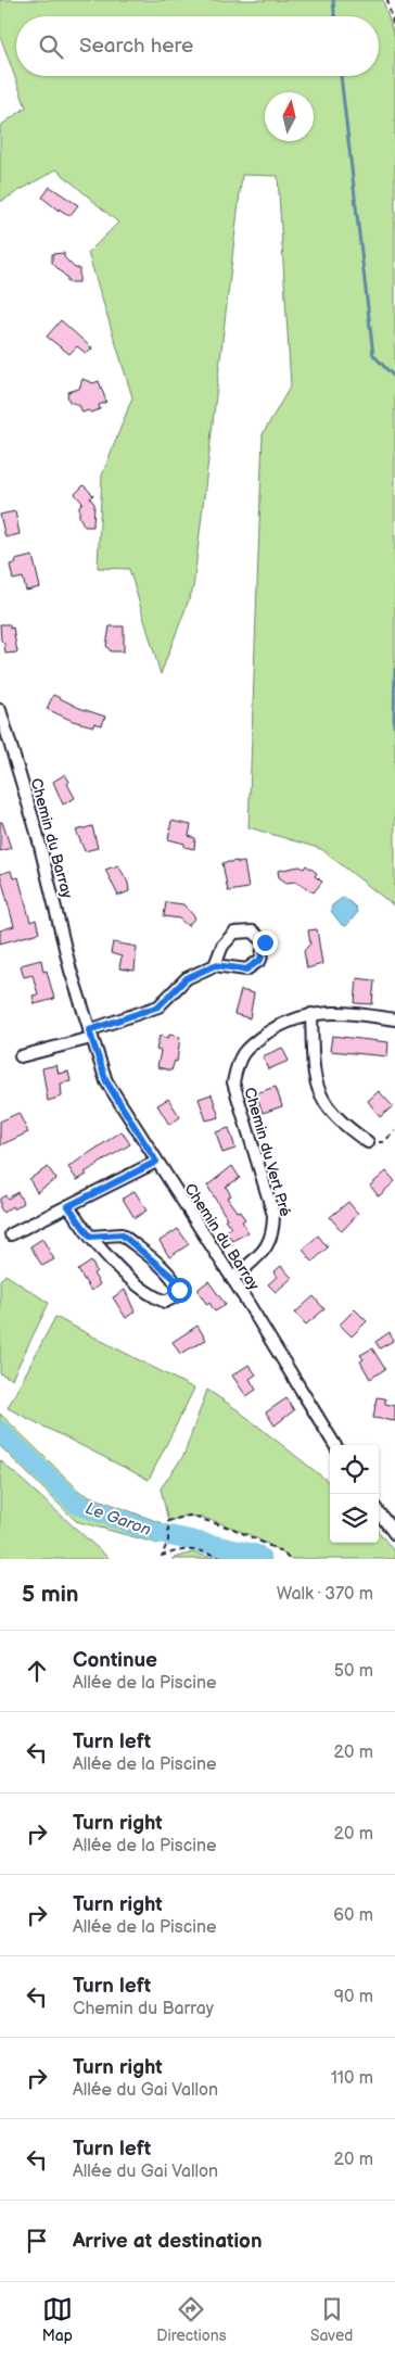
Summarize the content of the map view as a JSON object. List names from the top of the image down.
{
  "streets": {
    "street": ["Chemin du Barray", "Chemin du Vert Pré"]
  },
  "crossings": [
    ["Chemin du Barray", "Chemin du Vert Pré"]
  ],
  "water": ["Le Garon"],
  "north": "top",
  "page": {
    "search": "Search here",
    "heading": ["5 min", "Walk · 370 m"],
    "list": [
      ["Continue", "Allée de la Piscine", "50 m"],
      ["Turn left", "Allée de la Piscine", "20 m"],
      ["Turn right", "Allée de la Piscine", "20 m"],
      ["Turn right", "Allée de la Piscine", "60 m"],
      ["Turn left", "Chemin du Barray", "90 m"],
      ["Turn right", "Allée du Gai Vallon", "110 m"],
      ["Turn left", "Allée du Gai Vallon", "20 m"],
      "Arrive at destination"
    ],
    "nav": ["Map", "Directions", "Saved"]
  }
}
